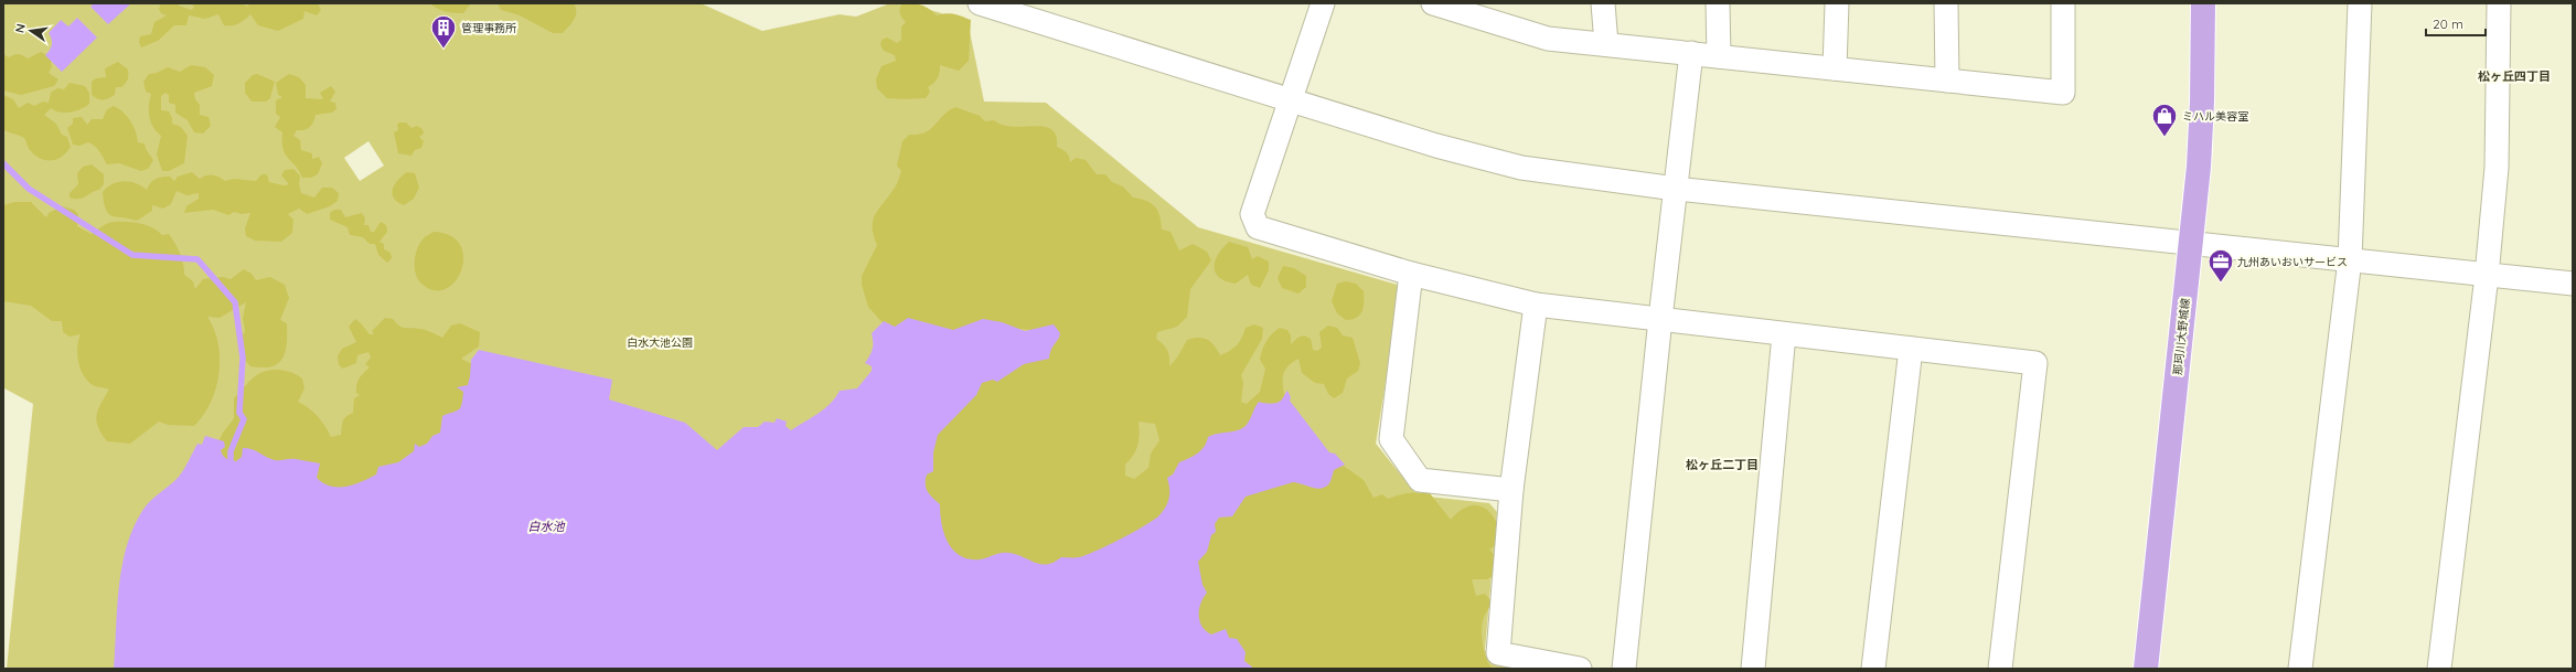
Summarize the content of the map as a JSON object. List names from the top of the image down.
{
  "streets": {
    "main road": ["那珂川大野城線"]
  },
  "districts": ["松ヶ丘四丁目", "松ヶ丘二丁目"],
  "water": ["白水池"],
  "parks": ["白水大池公園"],
  "places": {
    "building": ["管理事務所"],
    "shop": ["ミハル美容室"],
    "office": ["九州あいおいサービス"]
  },
  "scale_bar": "20 m",
  "north": "left"
}
